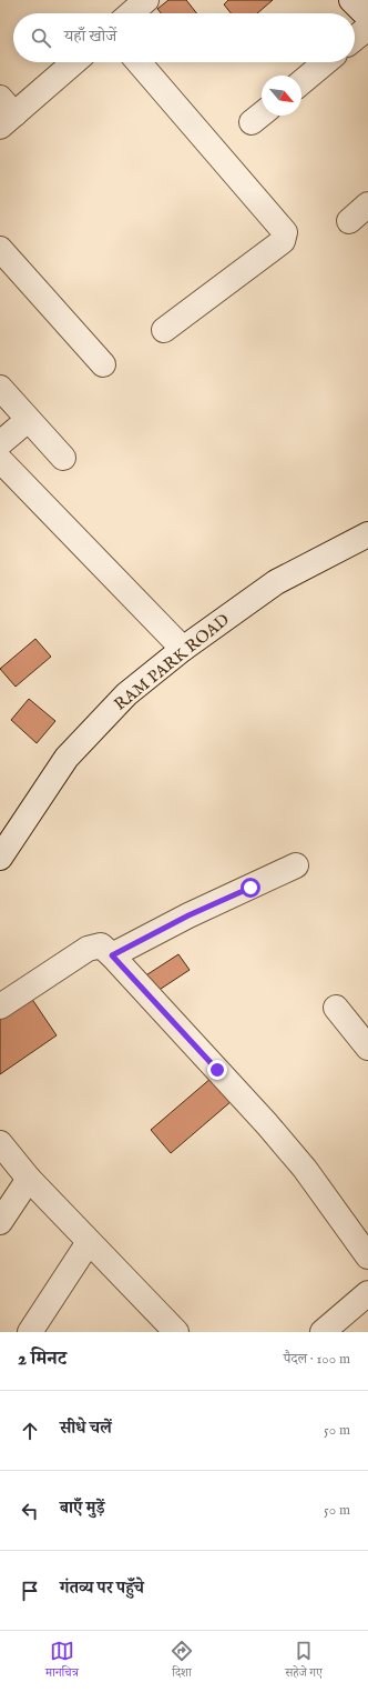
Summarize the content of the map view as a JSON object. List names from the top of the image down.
{
  "streets": {
    "street": ["RAM PARK ROAD"]
  },
  "north": "bottom right",
  "page": {
    "search": "यहाँ खोजें",
    "heading": ["2 मिनट", "पैदल · 100 m"],
    "list": [
      ["सीधे चलें", "50 m"],
      ["बाएँ मुड़ें", "50 m"],
      "गंतव्य पर पहुँचे"
    ],
    "nav": ["मानचित्र", "दिशा", "सहेजे गए"]
  }
}
